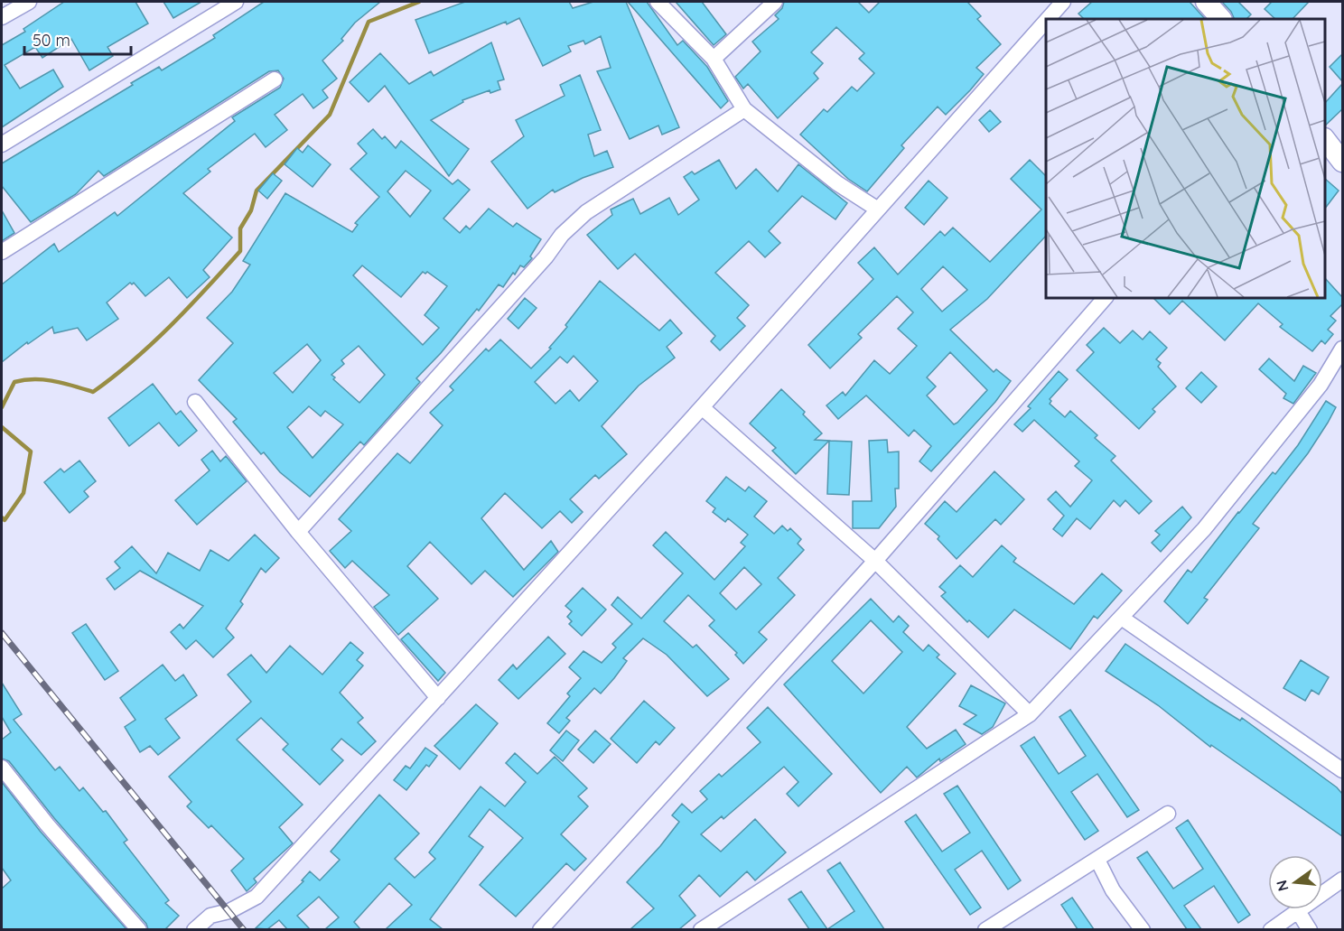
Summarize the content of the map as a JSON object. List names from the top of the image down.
{
  "scale_bar": "50 m",
  "north": "left"
}
